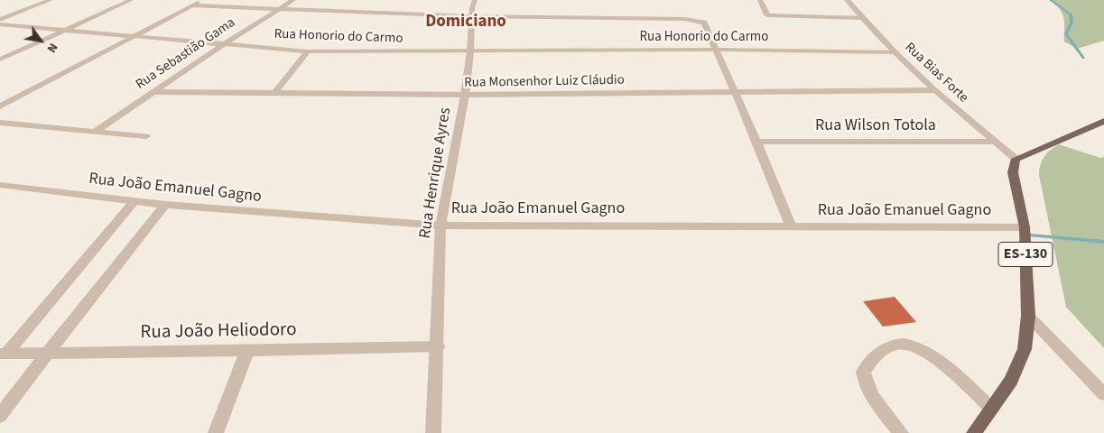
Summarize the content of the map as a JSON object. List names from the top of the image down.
{
  "streets": {
    "main road": ["ES-130"],
    "street": [
      "Rua Honorio do Carmo",
      "Rua Sebastião Gama",
      "Rua Bias Forte",
      "Rua Monsenhor Luiz Cláudio",
      "Rua Wilson Totola",
      "Rua Henrique Ayres",
      "Rua João Emanuel Gagno",
      "Rua João Heliodoro"
    ]
  },
  "crossings": [
    ["Rua Honorio do Carmo", "Rua Sebastião Gama"],
    ["Rua Honorio do Carmo", "Rua Bias Forte"],
    ["Rua Honorio do Carmo", "Rua Henrique Ayres"],
    ["Rua Sebastião Gama", "Rua Monsenhor Luiz Cláudio"],
    ["Rua Bias Forte", "Rua Monsenhor Luiz Cláudio"],
    ["Rua Bias Forte", "Rua Wilson Totola"],
    ["Rua Bias Forte", "ES-130"],
    ["Rua Monsenhor Luiz Cláudio", "Rua Henrique Ayres"],
    ["Rua Henrique Ayres", "Rua João Emanuel Gagno"],
    ["Rua Henrique Ayres", "Rua João Heliodoro"],
    ["Rua João Emanuel Gagno", "ES-130"]
  ],
  "districts": ["Domiciano"],
  "north": "bottom right"
}
